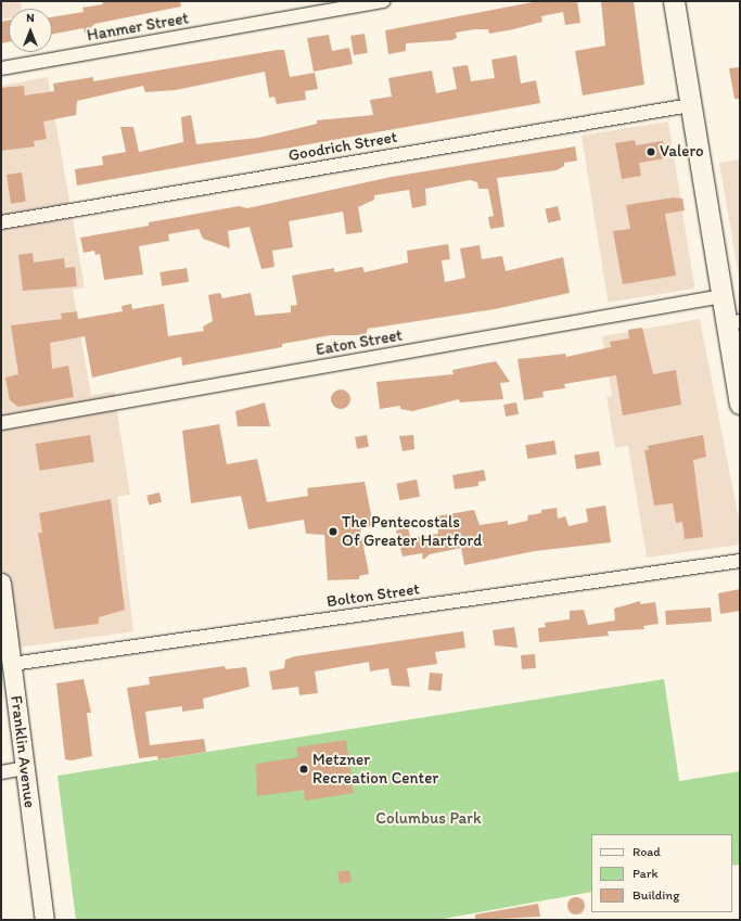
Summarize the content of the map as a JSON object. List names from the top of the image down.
{
  "streets": {
    "main road": ["Franklin Avenue"],
    "street": [
      "Hanmer Street",
      "Goodrich Street",
      "Eaton Street",
      "Bolton Street"
    ]
  },
  "crossings": [
    ["Bolton Street", "Franklin Avenue"]
  ],
  "parks": ["Columbus Park"],
  "places": ["Valero", "The Pentecostals Of Greater Hartford", "Metzner Recreation Center"],
  "legend": ["Road", "Park", "Building"],
  "north": "top"
}
